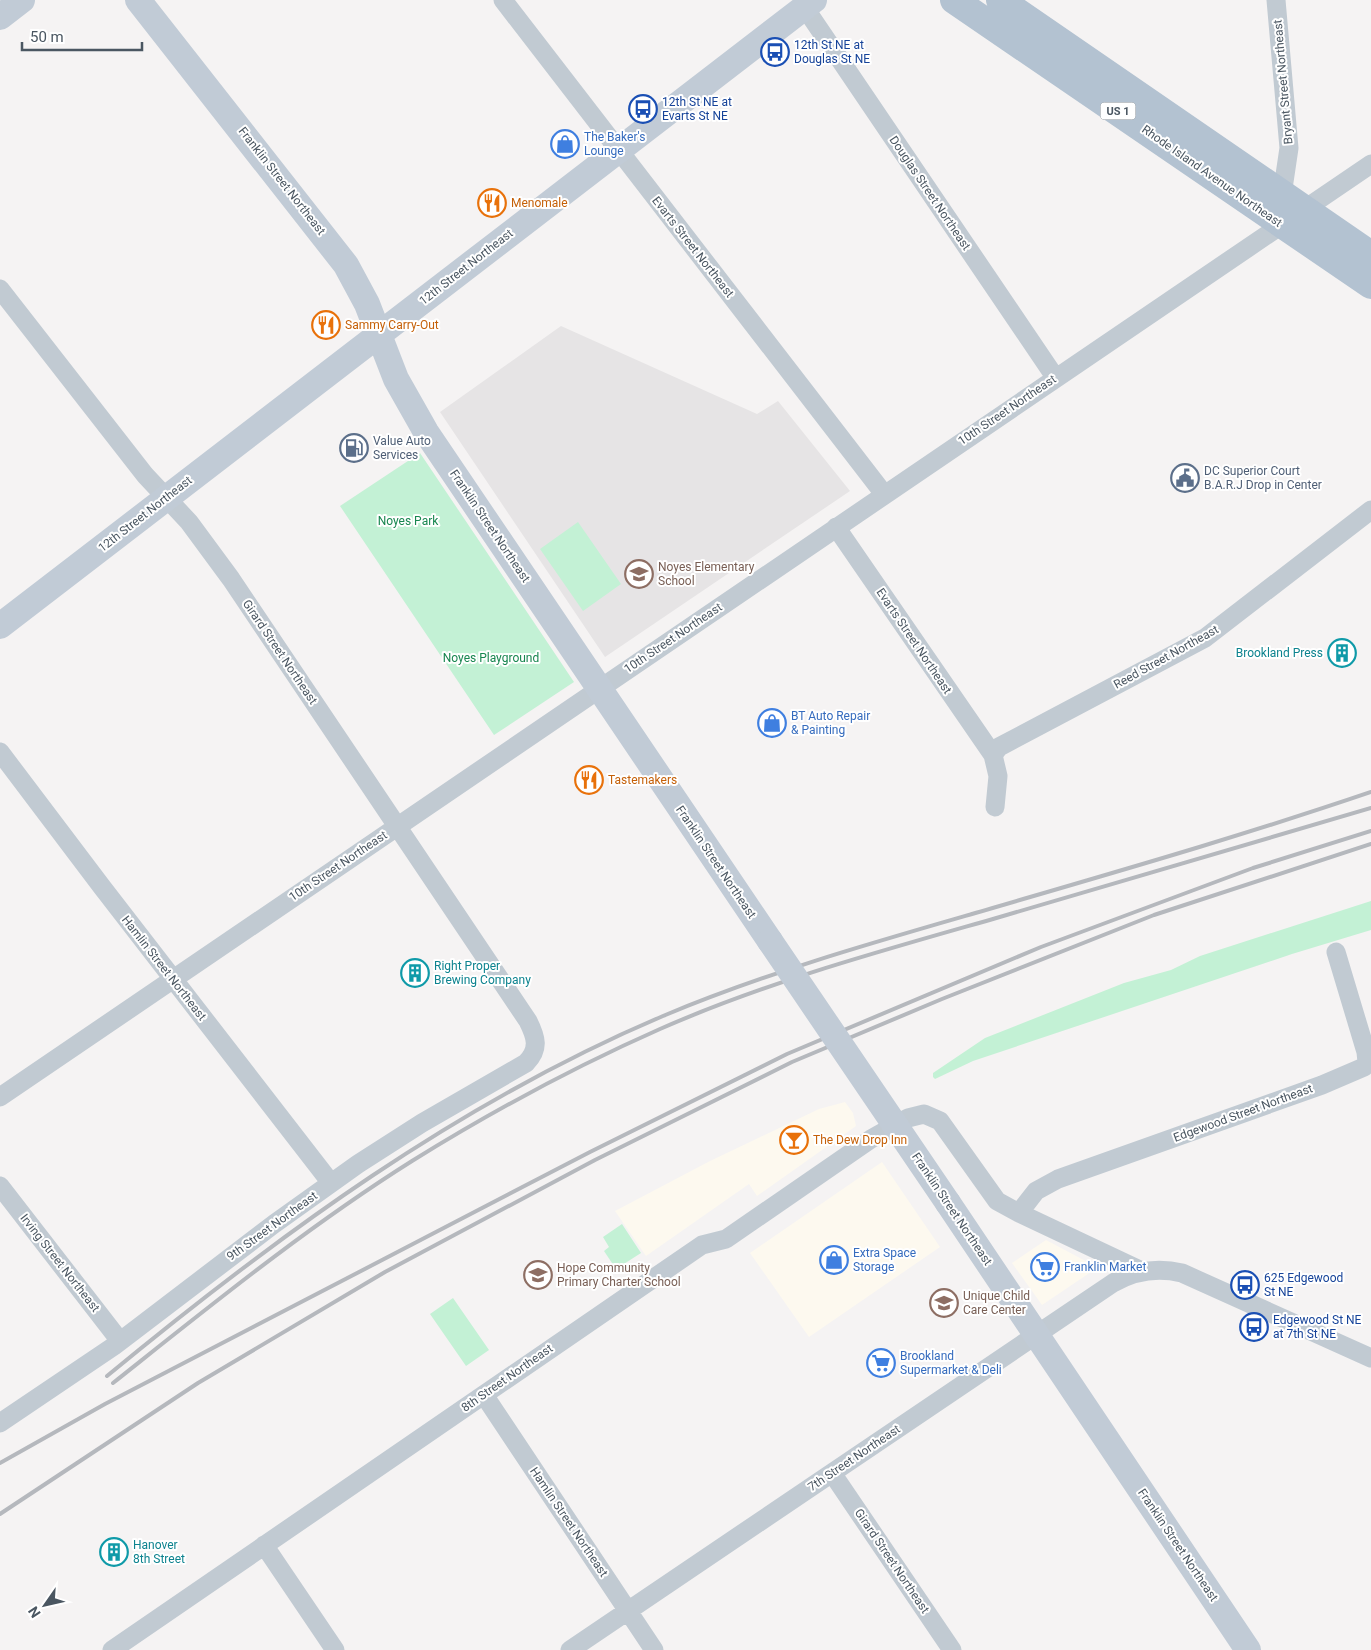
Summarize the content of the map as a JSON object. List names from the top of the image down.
{
  "streets": {
    "main road": ["US 1", "Rhode Island Avenue Northeast"],
    "street": [
      "Bryant Street Northeast",
      "Franklin Street Northeast",
      "Douglas Street Northeast",
      "Evarts Street Northeast",
      "12th Street Northeast",
      "10th Street Northeast",
      "Girard Street Northeast",
      "Reed Street Northeast",
      "Hamlin Street Northeast",
      "Edgewood Street Northeast",
      "9th Street Northeast",
      "Irving Street Northeast",
      "8th Street Northeast",
      "7th Street Northeast"
    ]
  },
  "crossings": [
    ["Bryant Street Northeast", "Rhode Island Avenue Northeast"],
    ["Bryant Street Northeast", "10th Street Northeast"],
    ["Rhode Island Avenue Northeast", "10th Street Northeast"],
    ["Franklin Street Northeast", "12th Street Northeast"],
    ["Franklin Street Northeast", "10th Street Northeast"],
    ["Franklin Street Northeast", "7th Street Northeast"],
    ["Douglas Street Northeast", "12th Street Northeast"],
    ["Douglas Street Northeast", "10th Street Northeast"],
    ["Evarts Street Northeast", "12th Street Northeast"],
    ["Evarts Street Northeast", "10th Street Northeast"],
    ["Evarts Street Northeast", "Reed Street Northeast"],
    ["12th Street Northeast", "Girard Street Northeast"],
    ["10th Street Northeast", "Girard Street Northeast"],
    ["10th Street Northeast", "Hamlin Street Northeast"],
    ["Girard Street Northeast", "9th Street Northeast"],
    ["Girard Street Northeast", "7th Street Northeast"],
    ["Hamlin Street Northeast", "9th Street Northeast"],
    ["Hamlin Street Northeast", "8th Street Northeast"],
    ["Hamlin Street Northeast", "7th Street Northeast"],
    ["Edgewood Street Northeast", "8th Street Northeast"],
    ["9th Street Northeast", "Irving Street Northeast"]
  ],
  "parks": ["Noyes Park", "Noyes Playground"],
  "places": {
    "bus stop": [
      "12th St NE at Douglas St NE",
      "12th St NE at Evarts St NE",
      "625 Edgewood St NE",
      "Edgewood St NE at 7th St NE"
    ],
    "shop": ["The Baker's Lounge", "BT Auto Repair & Painting", "Extra Space Storage"],
    "restaurant": ["Menomale", "Sammy Carry-Out", "Tastemakers"],
    "fuel station": ["Value Auto Services"],
    "public building": ["DC Superior Court B.A.R.J Drop in Center"],
    "school or university": ["Noyes Elementary School", "Hope Community Primary Charter School", "Unique Child Care Center"],
    "building": ["Brookland Press", "Right Proper Brewing Company", "Hanover 8th Street"],
    "bar": ["The Dew Drop Inn"],
    "supermarket": ["Franklin Market", "Brookland Supermarket & Deli"]
  },
  "scale_bar": "50 m",
  "north": "bottom left"
}
